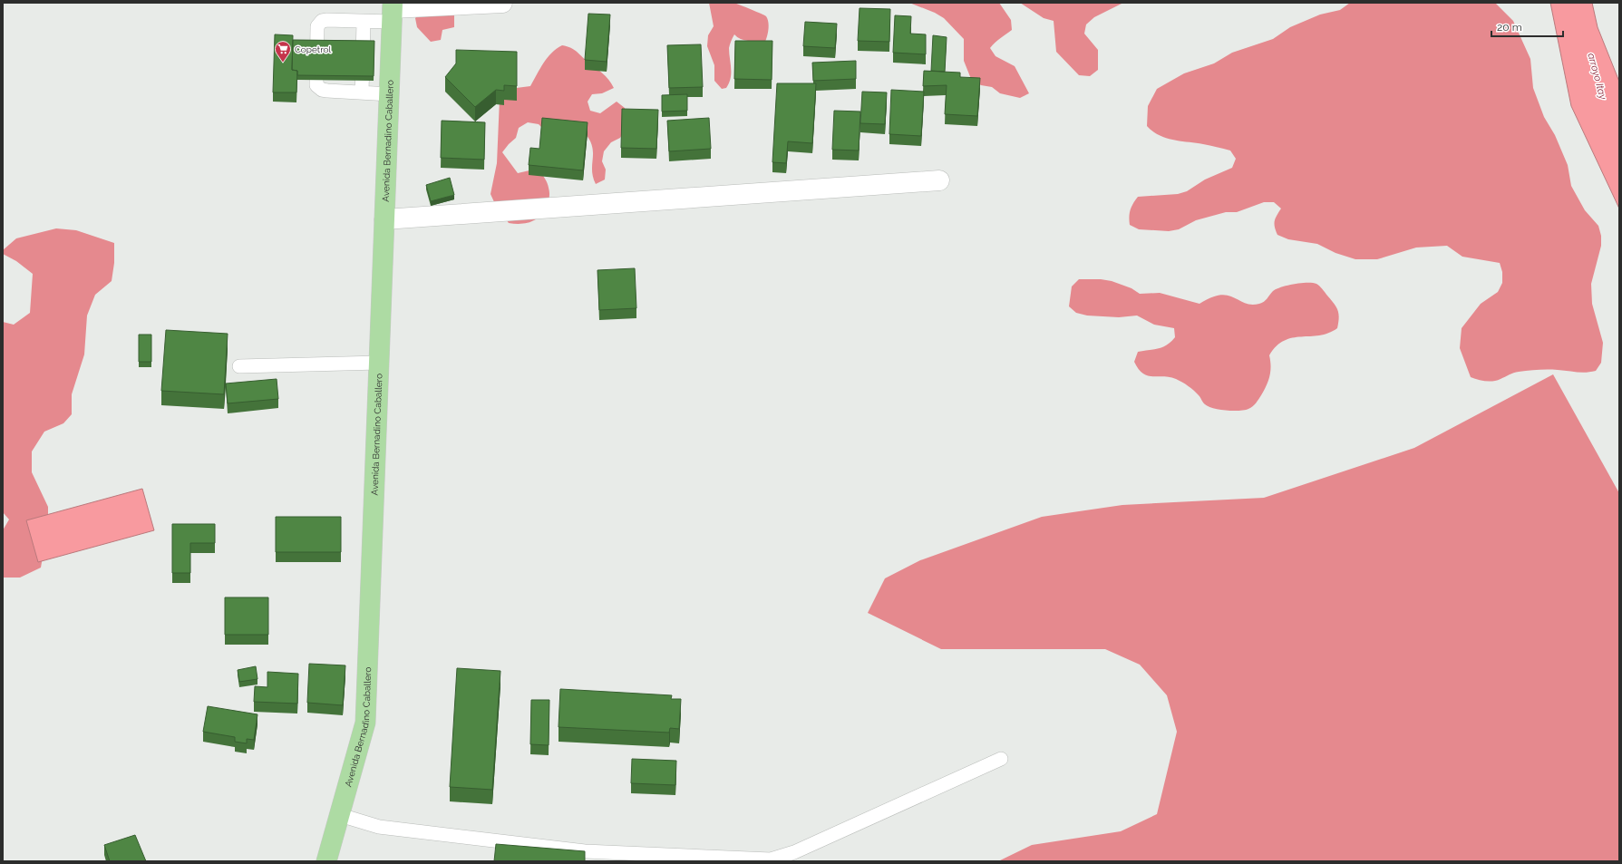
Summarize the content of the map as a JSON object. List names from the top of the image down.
{
  "streets": {
    "main road": ["Avenida Bernadino Caballero"]
  },
  "water": ["arroyo Itay"],
  "places": {
    "supermarket": ["Copetrol"]
  },
  "scale_bar": "20 m"
}
